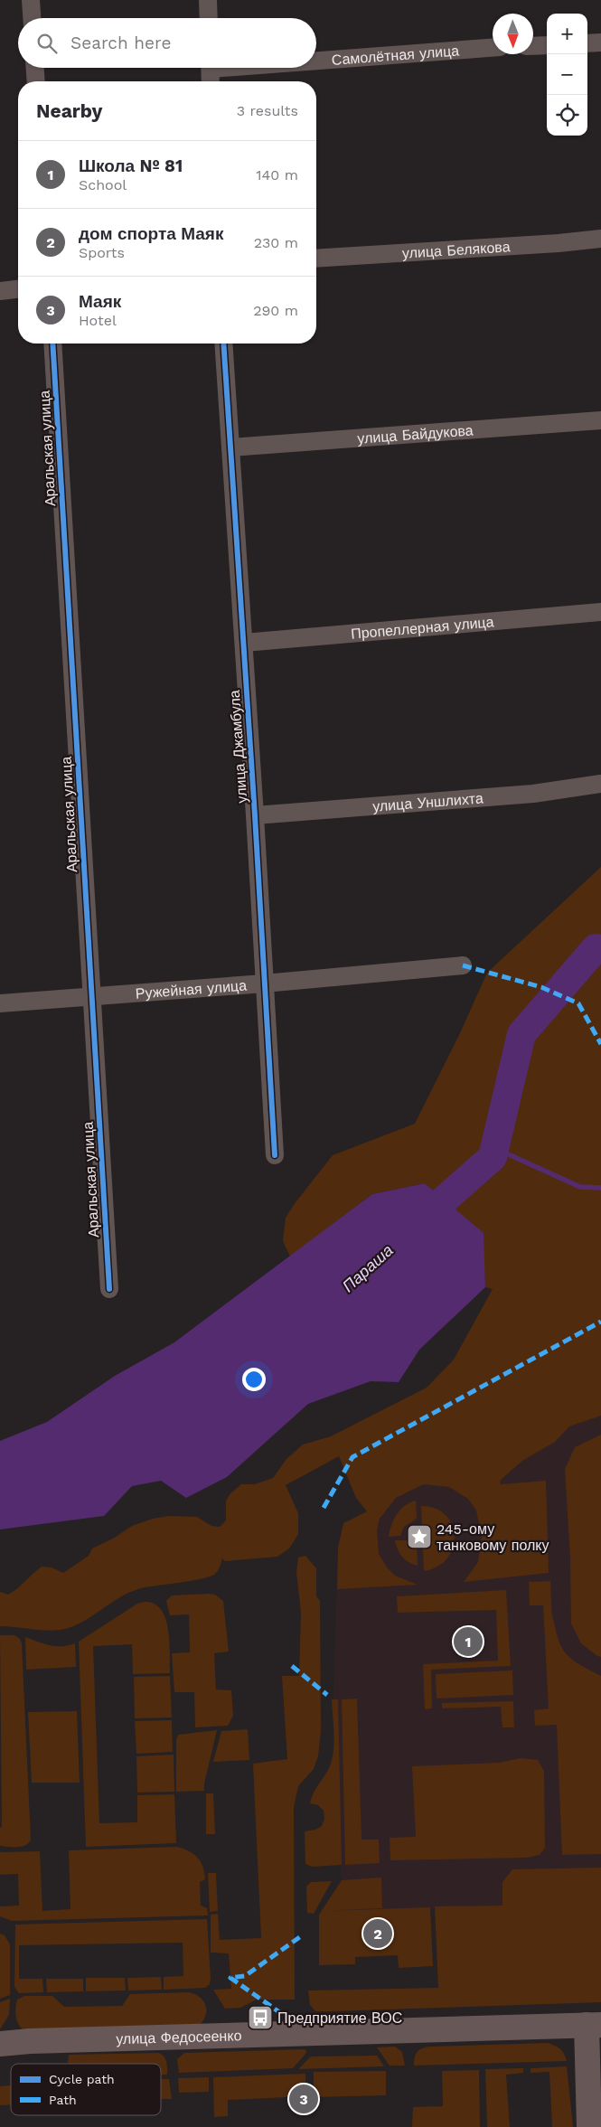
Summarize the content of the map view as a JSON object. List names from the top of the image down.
{
  "streets": {
    "main road": ["улица Федосеенко"],
    "street": [
      "Самолётная улица",
      "улица Белякова",
      "улица Байдукова",
      "Аральская улица",
      "Пропеллерная улица",
      "улица Джамбула",
      "улица Уншлихта",
      "Ружейная улица"
    ]
  },
  "crossings": [
    ["улица Байдукова", "улица Джамбула"],
    ["Аральская улица", "Ружейная улица"],
    ["Пропеллерная улица", "улица Джамбула"],
    ["улица Джамбула", "улица Уншлихта"],
    ["улица Джамбула", "Ружейная улица"]
  ],
  "water": ["Параша"],
  "places": {
    "place": ["245-ому танковому полку"],
    "bus stop": ["Предприятие ВОС"]
  },
  "legend": ["Cycle path", "Path"],
  "north": "bottom",
  "page": {
    "map_buttons": ["+", "−"],
    "search": "Search here",
    "heading": ["Nearby", "3 results"],
    "list": [
      {
        "mark": "1",
        "name": "Школа № 81",
        "note": "School",
        "value": "140 m"
      },
      {
        "mark": "2",
        "name": "дом спорта Маяк",
        "note": "Sports",
        "value": "230 m"
      },
      {
        "mark": "3",
        "name": "Маяк",
        "note": "Hotel",
        "value": "290 m"
      }
    ],
    "pins": ["1", "2", "3"]
  }
}
